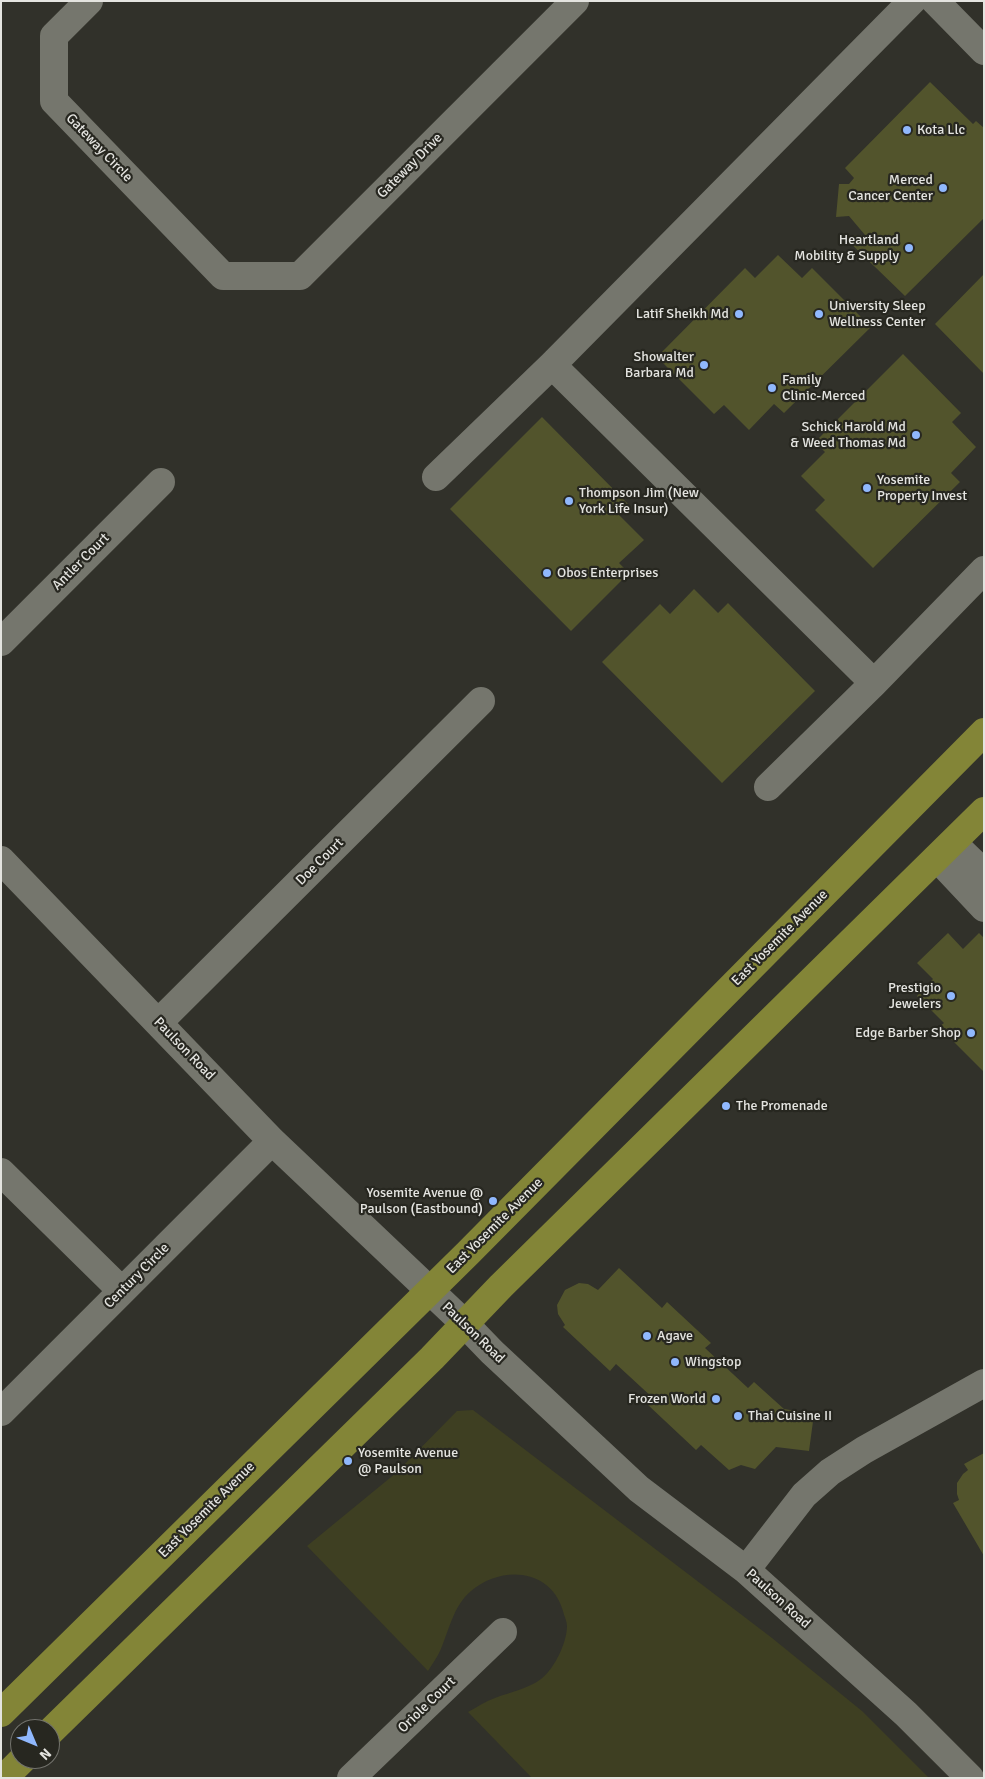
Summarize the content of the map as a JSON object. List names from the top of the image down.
{
  "streets": {
    "main road": ["East Yosemite Avenue"],
    "street": [
      "Gateway Circle",
      "Gateway Drive",
      "Antler Court",
      "Doe Court",
      "Paulson Road",
      "Century Circle",
      "Oriole Court"
    ]
  },
  "crossings": [
    ["Gateway Circle", "Gateway Drive"],
    ["Doe Court", "Paulson Road"],
    ["East Yosemite Avenue", "Paulson Road"],
    ["Paulson Road", "Century Circle"]
  ],
  "places": [
    "Kota Llc",
    "Merced Cancer Center",
    "Heartland Mobility & Supply",
    "Latif Sheikh Md",
    "University Sleep Wellness Center",
    "Showalter Barbara Md",
    "Family Clinic-Merced",
    "Schick Harold Md & Weed Thomas Md",
    "Yosemite Property Invest",
    "Thompson Jim (New York Life Insur)",
    "Obos Enterprises",
    "Prestigio Jewelers",
    "Edge Barber Shop",
    "The Promenade",
    "Yosemite Avenue @ Paulson (Eastbound)",
    "Agave",
    "Wingstop",
    "Frozen World",
    "Thai Cuisine II",
    "Yosemite Avenue @ Paulson"
  ],
  "north": "bottom right"
}
